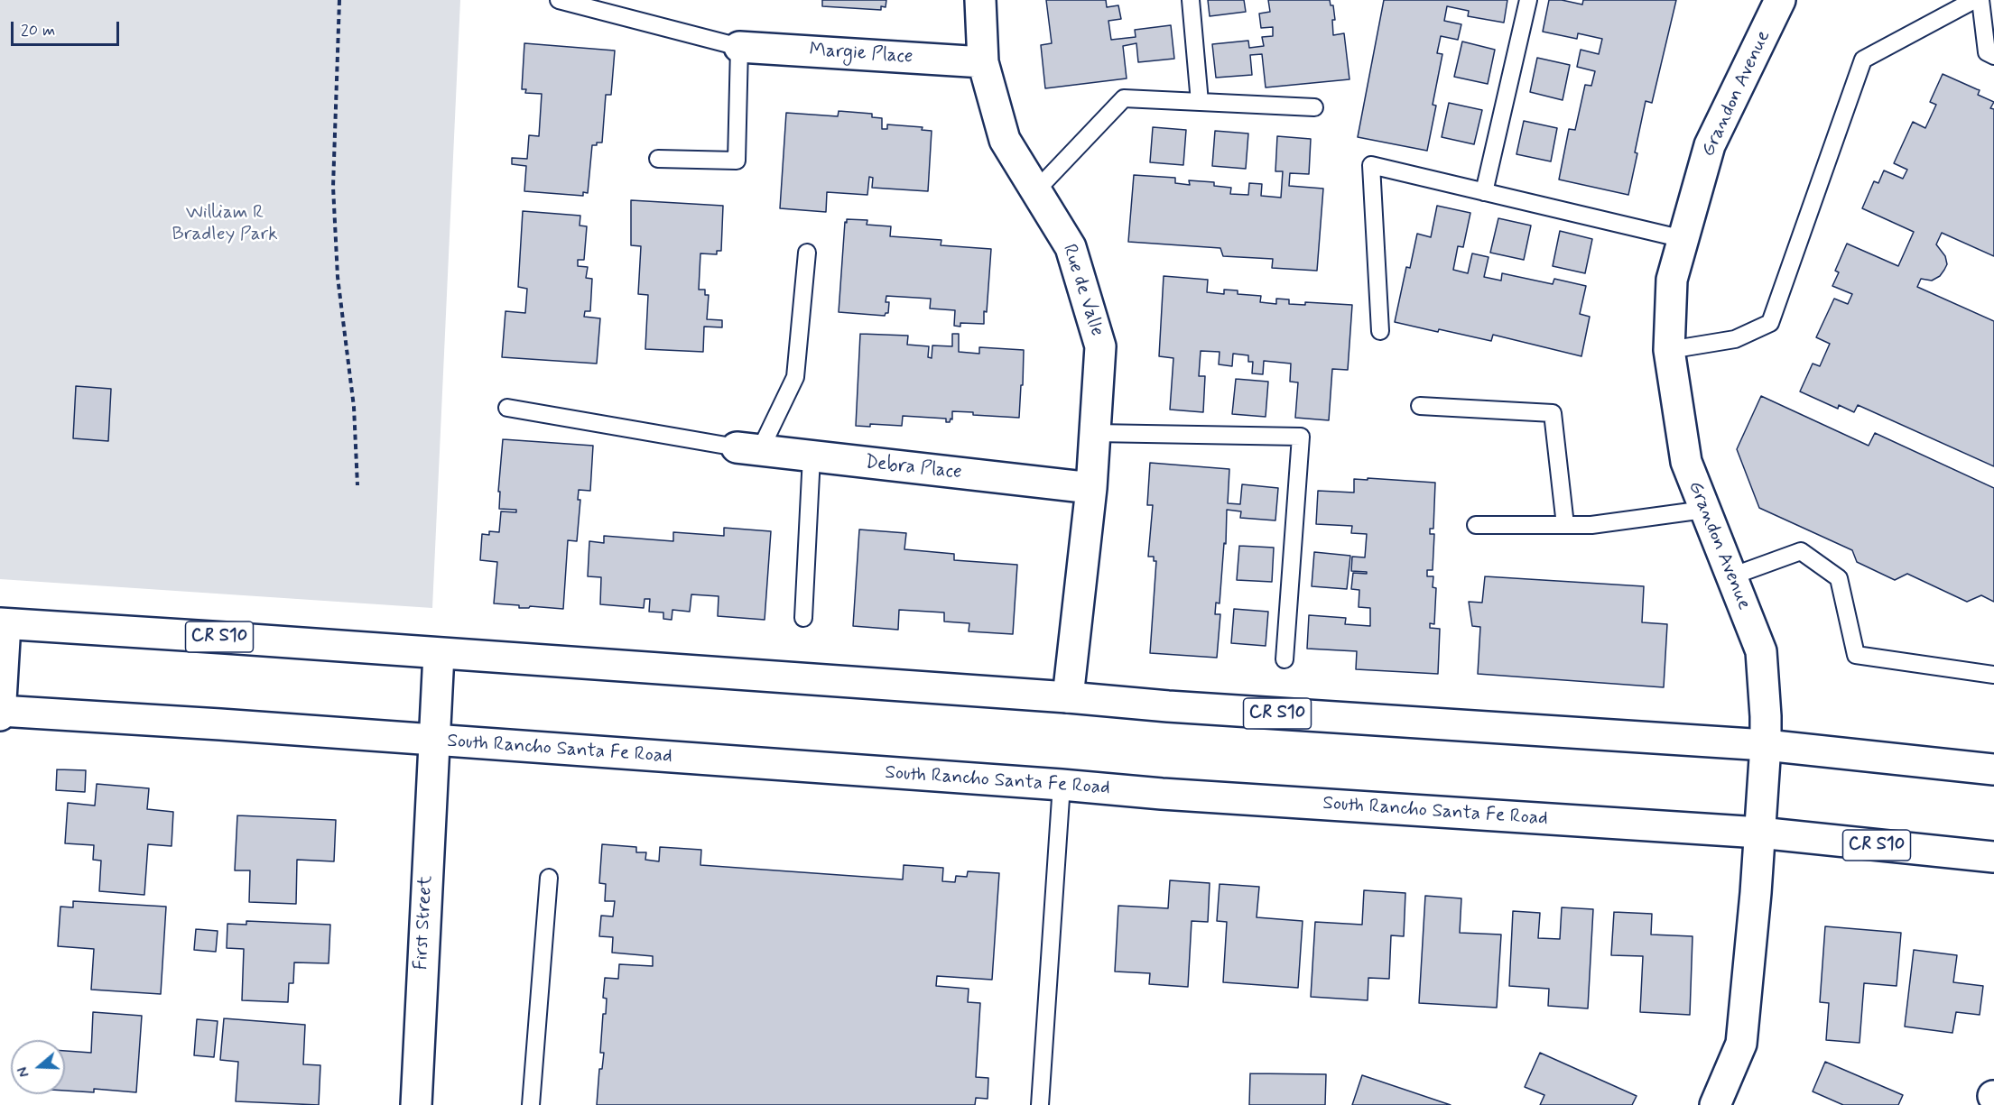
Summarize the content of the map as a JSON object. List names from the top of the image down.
{
  "streets": {
    "main road": [
      "Margie Place",
      "Grandon Avenue",
      "Rue de Valle",
      "Debra Place",
      "CR S10",
      "South Rancho Santa Fe Road",
      "First Street"
    ]
  },
  "crossings": [
    ["Margie Place", "Rue de Valle"],
    ["Grandon Avenue", "CR S10"],
    ["Grandon Avenue", "South Rancho Santa Fe Road"],
    ["Rue de Valle", "Debra Place"],
    ["Rue de Valle", "CR S10"],
    ["CR S10", "First Street"],
    ["South Rancho Santa Fe Road", "First Street"]
  ],
  "parks": ["William R Bradley Park"],
  "scale_bar": "20 m",
  "north": "left"
}
